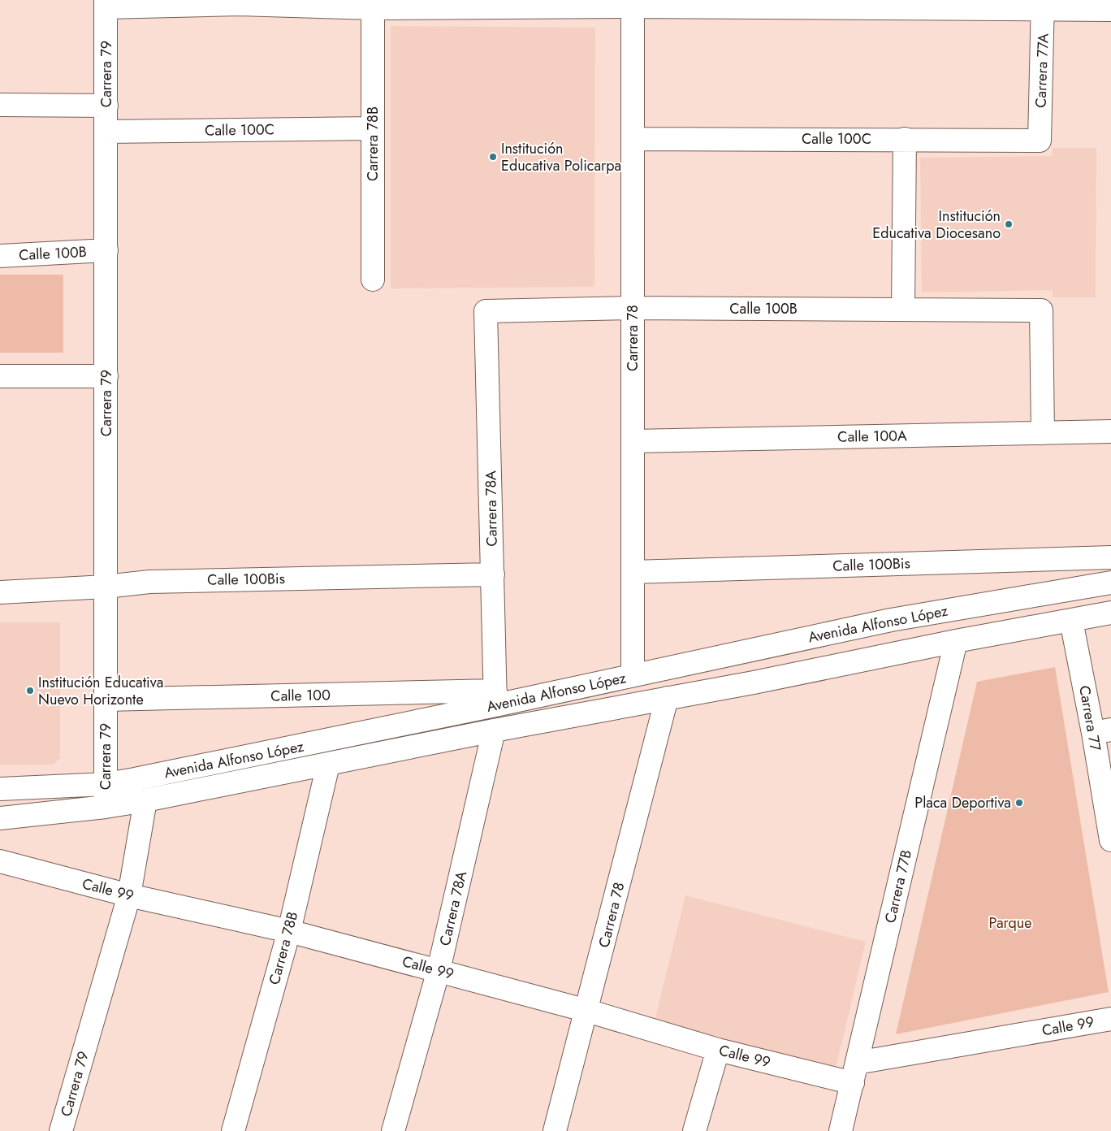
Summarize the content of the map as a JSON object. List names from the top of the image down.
{
  "streets": {
    "street": [
      "Carrera 77A",
      "Carrera 79",
      "Calle 100C",
      "Carrera 78B",
      "Calle 100B",
      "Carrera 78",
      "Calle 100A",
      "Carrera 78A",
      "Calle 100Bis",
      "Avenida Alfonso López",
      "Calle 100",
      "Carrera 77",
      "Carrera 77B",
      "Calle 99"
    ]
  },
  "crossings": [
    ["Carrera 77A", "Calle 100C"],
    ["Carrera 79", "Calle 100C"],
    ["Carrera 79", "Calle 100B"],
    ["Carrera 79", "Calle 100Bis"],
    ["Carrera 79", "Avenida Alfonso López"],
    ["Carrera 79", "Calle 100"],
    ["Carrera 79", "Calle 99"],
    ["Calle 100C", "Carrera 78B"],
    ["Calle 100C", "Carrera 78"],
    ["Carrera 78B", "Avenida Alfonso López"],
    ["Carrera 78B", "Calle 99"],
    ["Calle 100B", "Carrera 78"],
    ["Calle 100B", "Calle 100A"],
    ["Calle 100B", "Carrera 78A"],
    ["Carrera 78", "Calle 100A"],
    ["Carrera 78", "Calle 100Bis"],
    ["Carrera 78", "Avenida Alfonso López"],
    ["Carrera 78", "Calle 99"],
    ["Carrera 78A", "Calle 100Bis"],
    ["Carrera 78A", "Avenida Alfonso López"],
    ["Carrera 78A", "Calle 100"],
    ["Carrera 78A", "Calle 99"],
    ["Avenida Alfonso López", "Calle 100"],
    ["Avenida Alfonso López", "Carrera 77"],
    ["Avenida Alfonso López", "Carrera 77B"],
    ["Carrera 77B", "Calle 99"]
  ],
  "parks": ["Parque"],
  "places": [
    "Institución Educativa Policarpa",
    "Institución Educativa Diocesano",
    "Institución Educativa Nuevo Horizonte",
    "Placa Deportiva"
  ]
}
